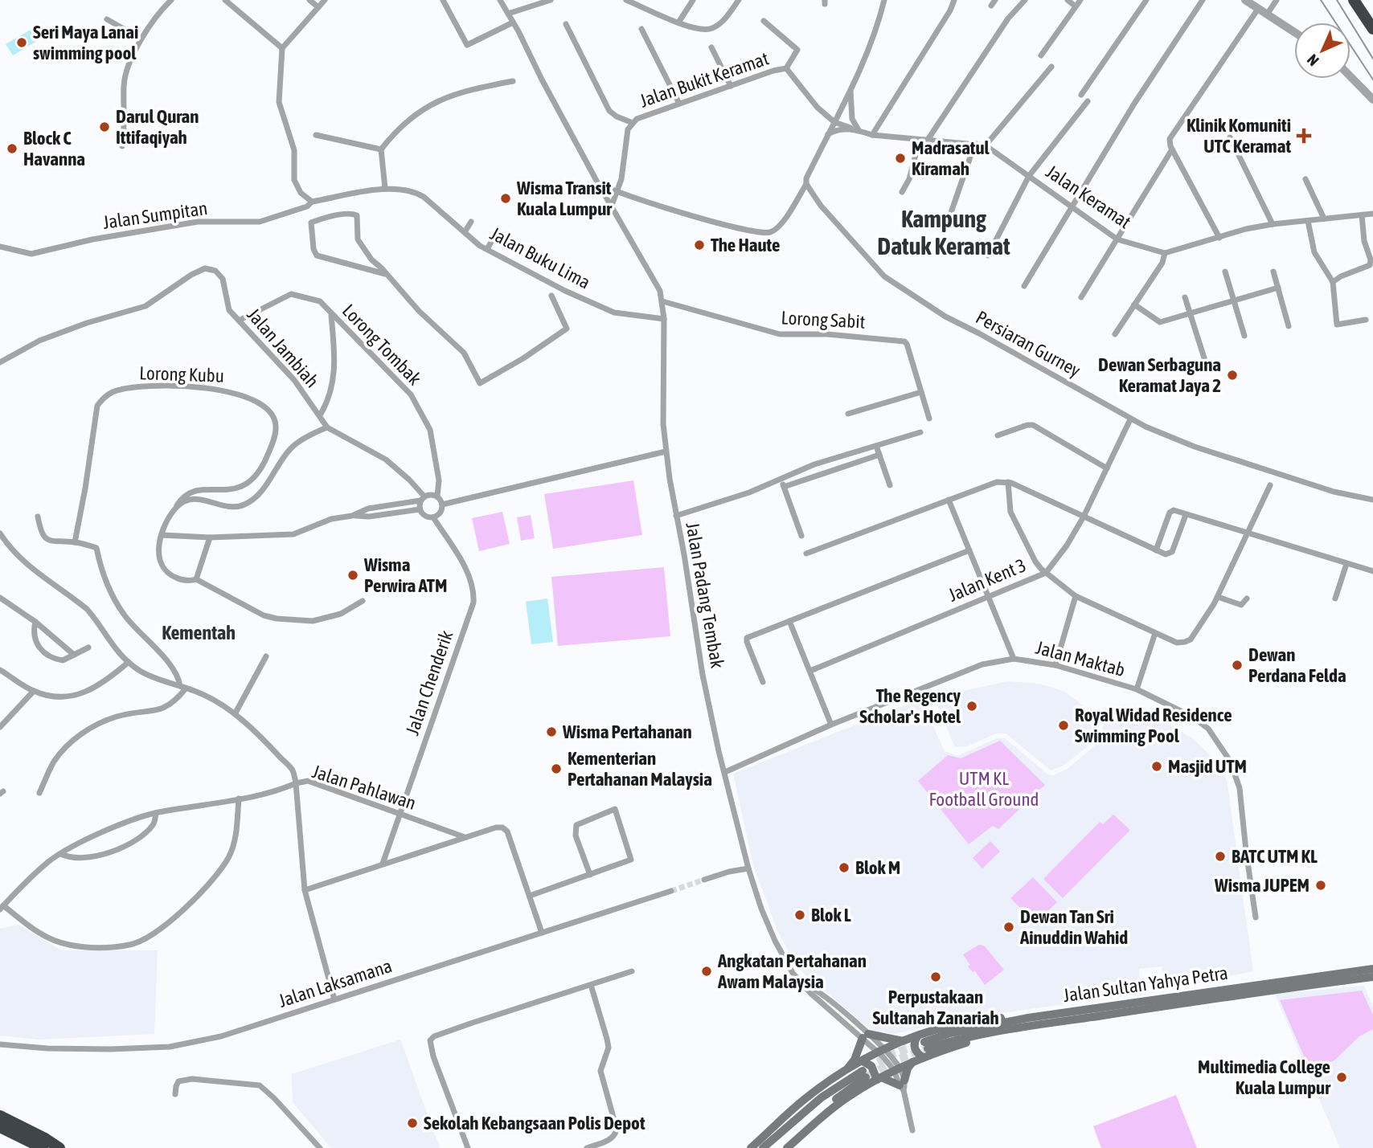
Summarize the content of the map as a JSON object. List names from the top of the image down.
{
  "streets": {
    "main road": ["Jalan Sultan Yahya Petra"],
    "street": [
      "Jalan Bukit Keramat",
      "Jalan Keramat",
      "Jalan Sumpitan",
      "Jalan Buku Lima",
      "Lorong Sabit",
      "Persiaran Gurney",
      "Lorong Tombak",
      "Jalan Jambiah",
      "Lorong Kubu",
      "Jalan Kent 3",
      "Jalan Padang Tembak",
      "Jalan Maktab",
      "Jalan Chenderik",
      "Jalan Pahlawan",
      "Jalan Laksamana"
    ]
  },
  "crossings": [
    ["Jalan Bukit Keramat", "Jalan Padang Tembak"],
    ["Jalan Sumpitan", "Jalan Buku Lima"],
    ["Jalan Buku Lima", "Jalan Padang Tembak"],
    ["Lorong Sabit", "Jalan Padang Tembak"],
    ["Persiaran Gurney", "Jalan Kent 3"],
    ["Lorong Tombak", "Jalan Jambiah"],
    ["Lorong Tombak", "Jalan Chenderik"],
    ["Jalan Padang Tembak", "Jalan Maktab"],
    ["Jalan Padang Tembak", "Jalan Sultan Yahya Petra"],
    ["Jalan Chenderik", "Jalan Pahlawan"]
  ],
  "districts": ["Kampung Datuk Keramat", "Kementah"],
  "parks": ["UTM KL Football Ground"],
  "places": {
    "other": [
      "Seri Maya Lanai swimming pool",
      "Darul Quran Ittifaqiyah",
      "Block C Havanna",
      "Madrasatul Kiramah",
      "Wisma Transit Kuala Lumpur",
      "The Haute",
      "Dewan Serbaguna Keramat Jaya 2",
      "Wisma Perwira ATM",
      "Dewan Perdana Felda",
      "The Regency Scholar's Hotel",
      "Royal Widad Residence Swimming Pool",
      "Wisma Pertahanan",
      "Masjid UTM",
      "Kementerian Pertahanan Malaysia",
      "BATC UTM KL",
      "Blok M",
      "Wisma JUPEM",
      "Blok L",
      "Dewan Tan Sri Ainuddin Wahid",
      "Angkatan Pertahanan Awam Malaysia",
      "Perpustakaan Sultanah Zanariah",
      "Multimedia College Kuala Lumpur",
      "Sekolah Kebangsaan Polis Depot"
    ],
    "health": ["Klinik Komuniti UTC Keramat"]
  },
  "north": "bottom left"
}
